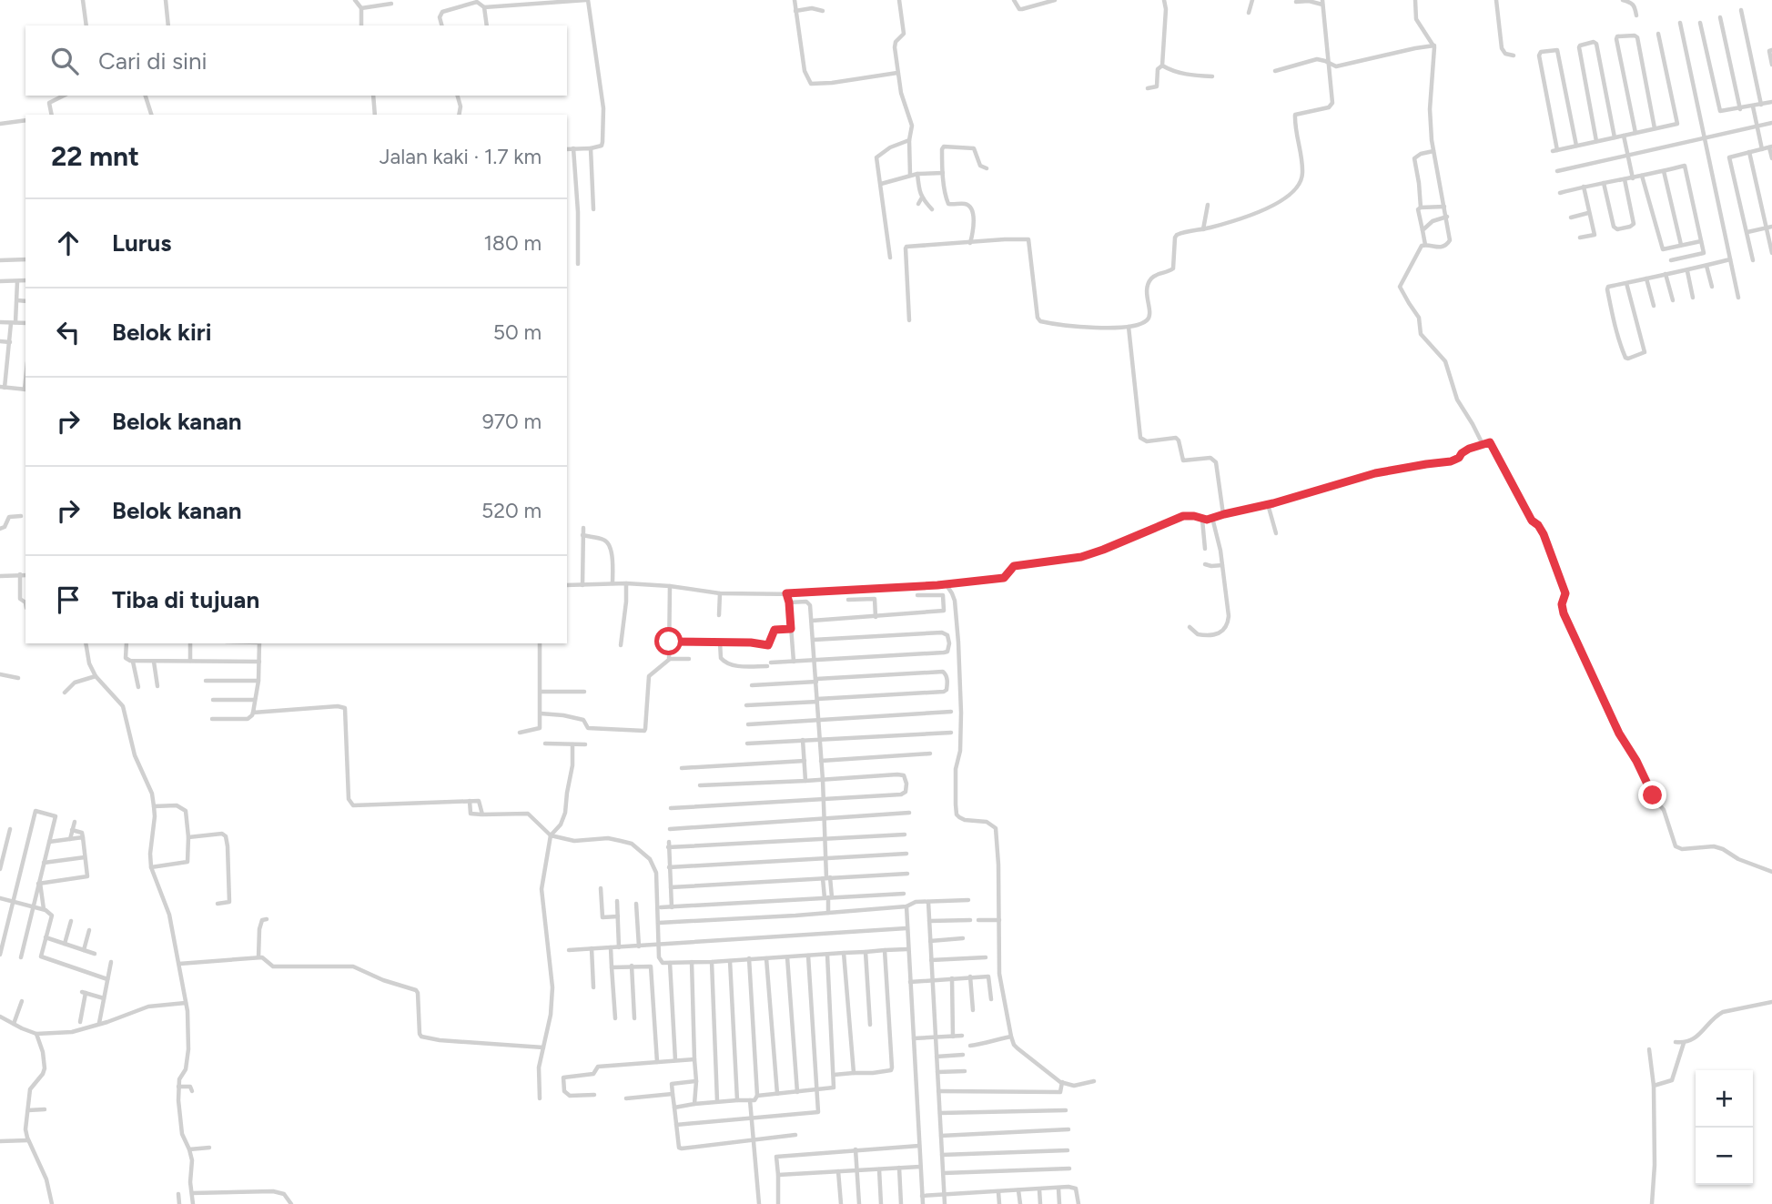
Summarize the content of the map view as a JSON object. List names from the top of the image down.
{
  "page": {
    "search": "Cari di sini",
    "heading": ["22 mnt", "Jalan kaki · 1.7 km"],
    "list": [
      ["Lurus", "180 m"],
      ["Belok kiri", "50 m"],
      ["Belok kanan", "970 m"],
      ["Belok kanan", "520 m"],
      "Tiba di tujuan"
    ],
    "map_buttons": ["+", "−"]
  }
}
